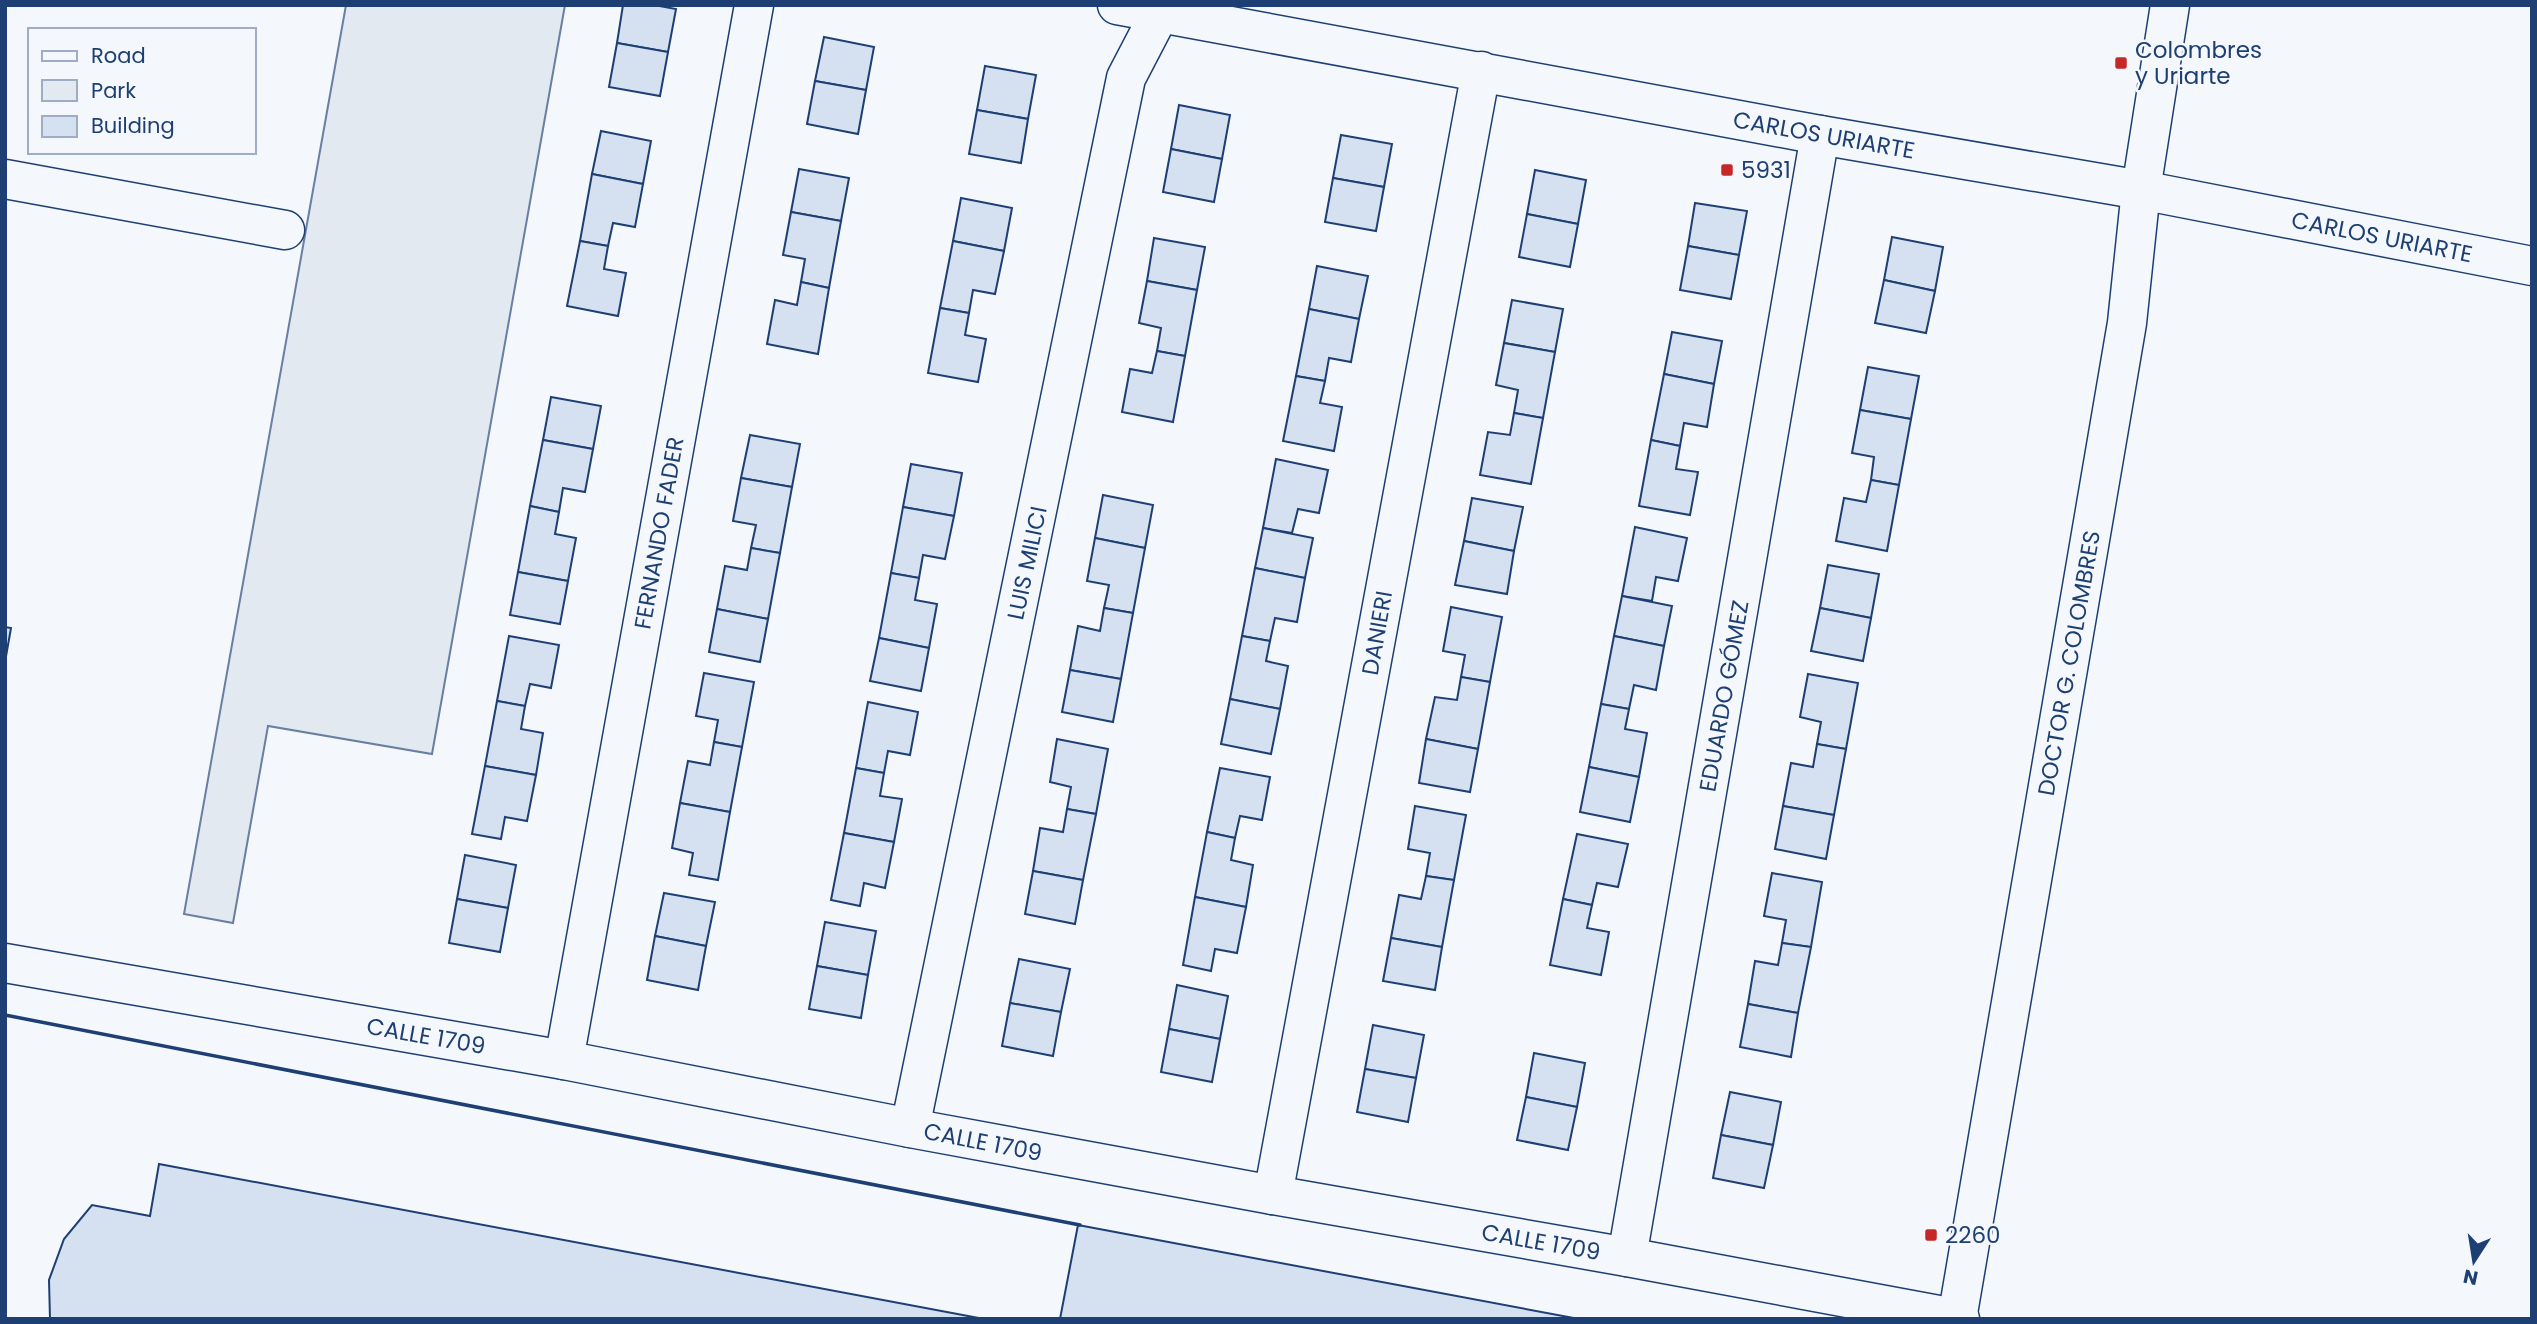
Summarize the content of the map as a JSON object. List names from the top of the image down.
{
  "streets": {
    "street": [
      "CARLOS URIARTE",
      "FERNANDO FADER",
      "LUIS MILICI",
      "DANIERI",
      "DOCTOR G. COLOMBRES",
      "EDUARDO GÓMEZ",
      "CALLE 1709"
    ]
  },
  "crossings": [
    ["CARLOS URIARTE", "LUIS MILICI"],
    ["CARLOS URIARTE", "DANIERI"],
    ["CARLOS URIARTE", "DOCTOR G. COLOMBRES"],
    ["CARLOS URIARTE", "EDUARDO GÓMEZ"],
    ["FERNANDO FADER", "CALLE 1709"],
    ["LUIS MILICI", "CALLE 1709"],
    ["DANIERI", "CALLE 1709"],
    ["DOCTOR G. COLOMBRES", "CALLE 1709"],
    ["EDUARDO GÓMEZ", "CALLE 1709"]
  ],
  "places": {
    "transit": ["Colombres y Uriarte", "5931", "2260"]
  },
  "legend": ["Road", "Park", "Building"],
  "north": "bottom"
}
